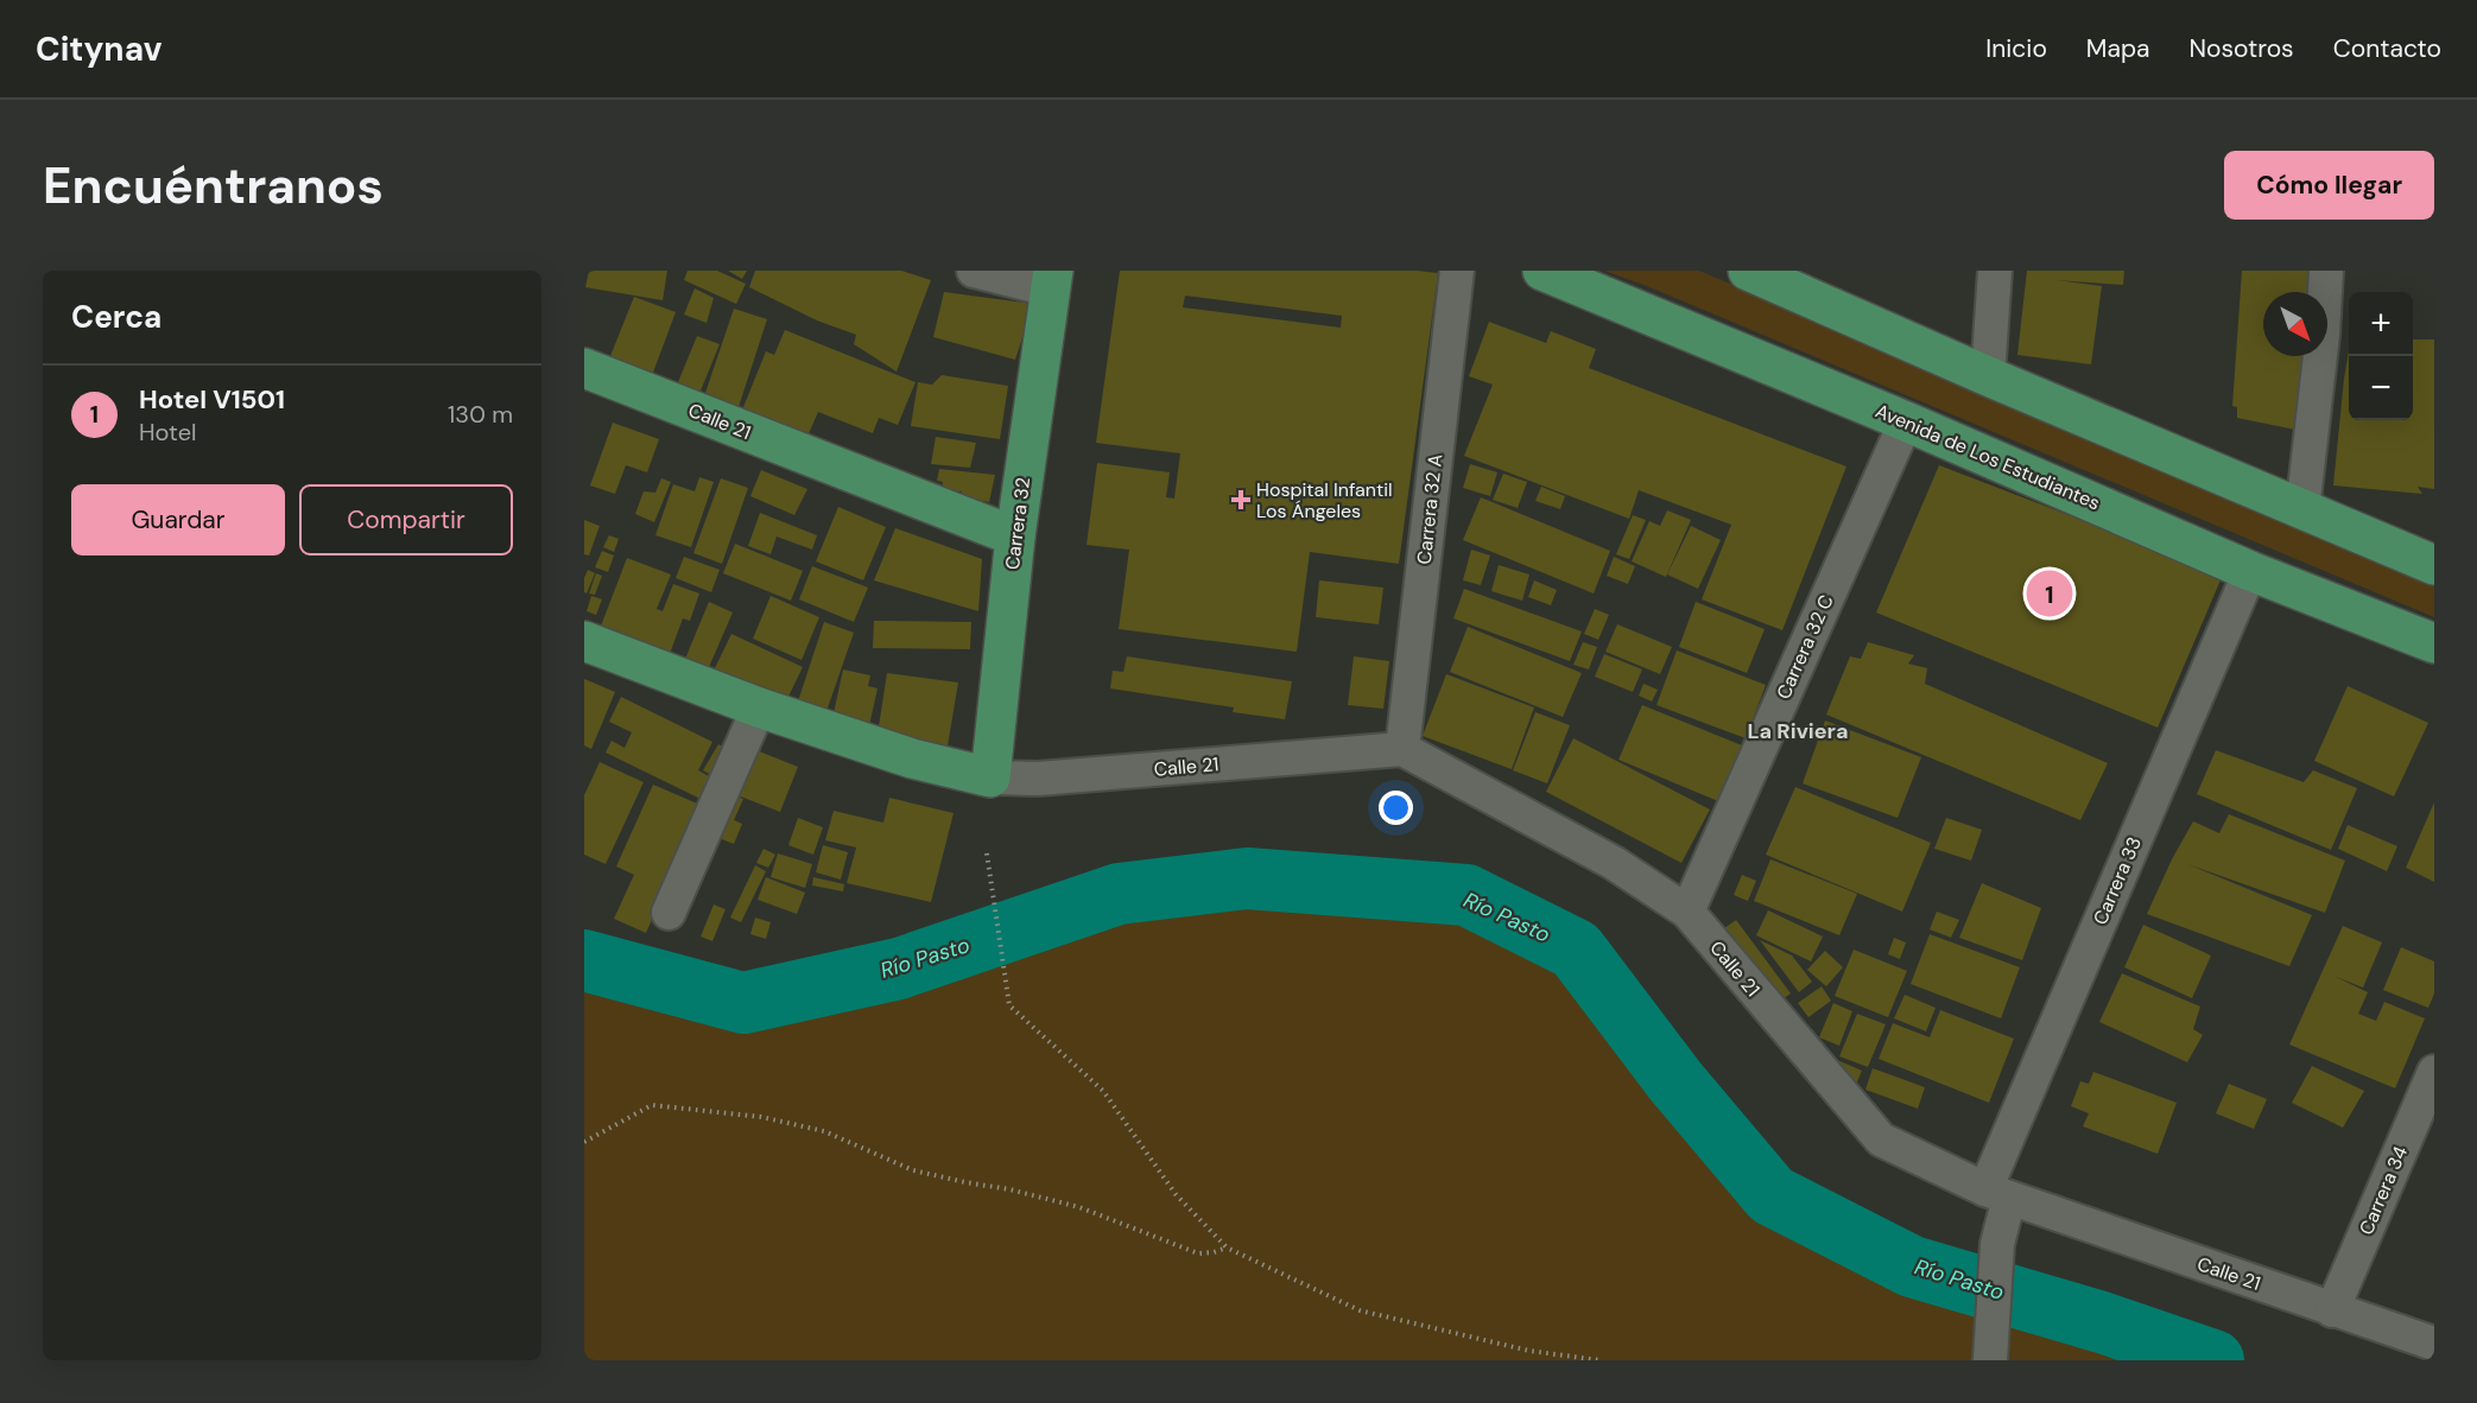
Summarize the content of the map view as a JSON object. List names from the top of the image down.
{
  "streets": {
    "main road": ["Calle 21", "Avenida de Los Estudiantes", "Carrera 32"],
    "street": [
      "Carrera 32 A",
      "Carrera 32 C",
      "Carrera 33",
      "Carrera 34"
    ]
  },
  "crossings": [
    ["Calle 21", "Carrera 32 A"],
    ["Calle 21", "Carrera 32"],
    ["Calle 21", "Carrera 32 C"],
    ["Calle 21", "Carrera 33"],
    ["Calle 21", "Carrera 34"],
    ["Avenida de Los Estudiantes", "Carrera 32 C"],
    ["Avenida de Los Estudiantes", "Carrera 33"]
  ],
  "districts": ["La Riviera"],
  "water": ["Río Pasto"],
  "places": {
    "health": ["Hospital Infantil Los Ángeles"]
  },
  "north": "bottom right",
  "page": {
    "header": "Citynav",
    "nav": [
      "Inicio",
      "Mapa",
      "Nosotros",
      "Contacto"
    ],
    "buttons": [
      "Cómo llegar",
      ["Guardar", "Compartir"]
    ],
    "title": "Encuéntranos",
    "heading": "Cerca",
    "map_buttons": ["+", "−"],
    "list": [
      {
        "mark": "1",
        "name": "Hotel V1501",
        "note": "Hotel",
        "value": "130 m"
      }
    ],
    "pins": "1"
  }
}
